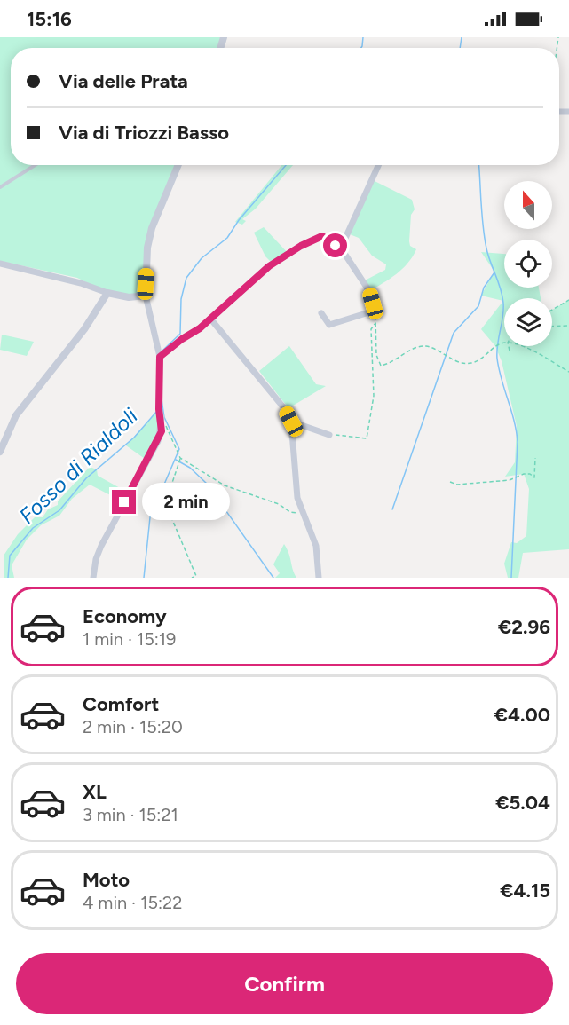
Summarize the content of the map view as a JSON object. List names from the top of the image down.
{
  "water": ["Fosso di Rialdoli"],
  "north": "top",
  "page": {
    "status": "15:16",
    "banner": ["Via delle Prata", "Via di Triozzi Basso"],
    "bubble": "2 min",
    "list": [
      {
        "name": "Economy",
        "note": "1 min · 15:19",
        "value": "€2.96"
      },
      {
        "name": "Comfort",
        "note": "2 min · 15:20",
        "value": "€4.00"
      },
      {
        "name": "XL",
        "note": "3 min · 15:21",
        "value": "€5.04"
      },
      {
        "name": "Moto",
        "note": "4 min · 15:22",
        "value": "€4.15"
      }
    ],
    "buttons": "Confirm"
  }
}
